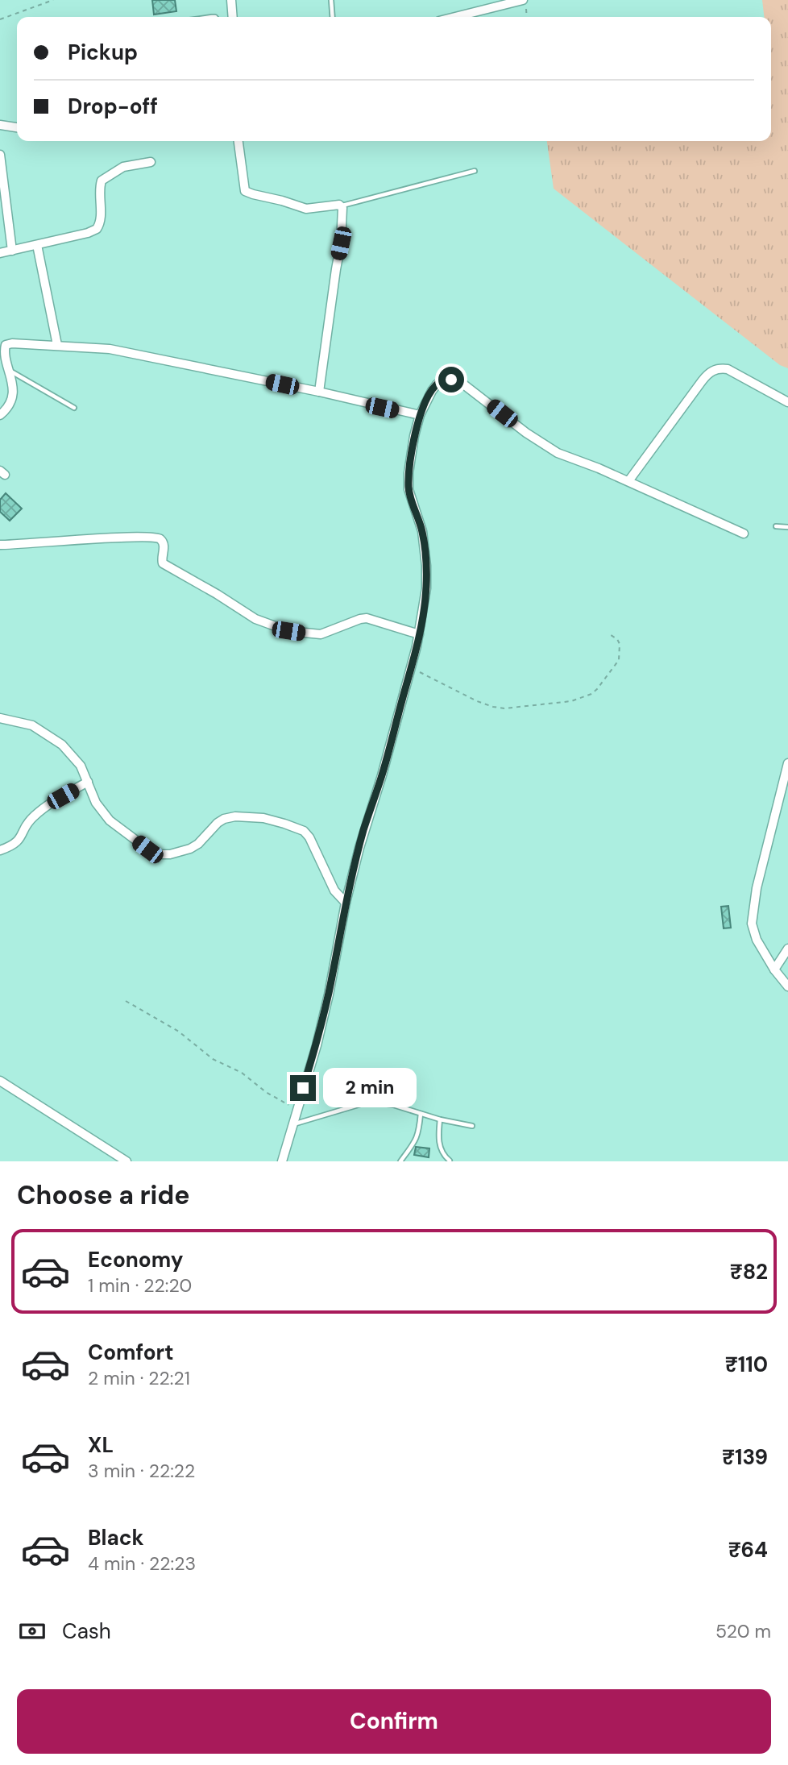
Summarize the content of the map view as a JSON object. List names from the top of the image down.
{
  "page": {
    "banner": ["Pickup", "Drop-off"],
    "bubble": "2 min",
    "heading": "Choose a ride",
    "list": [
      {
        "name": "Economy",
        "note": "1 min · 22:20",
        "value": "₹82"
      },
      {
        "name": "Comfort",
        "note": "2 min · 22:21",
        "value": "₹110"
      },
      {
        "name": "XL",
        "note": "3 min · 22:22",
        "value": "₹139"
      },
      {
        "name": "Black",
        "note": "4 min · 22:23",
        "value": "₹64"
      }
    ],
    "pay": ["Cash", "520 m"],
    "buttons": "Confirm"
  }
}
